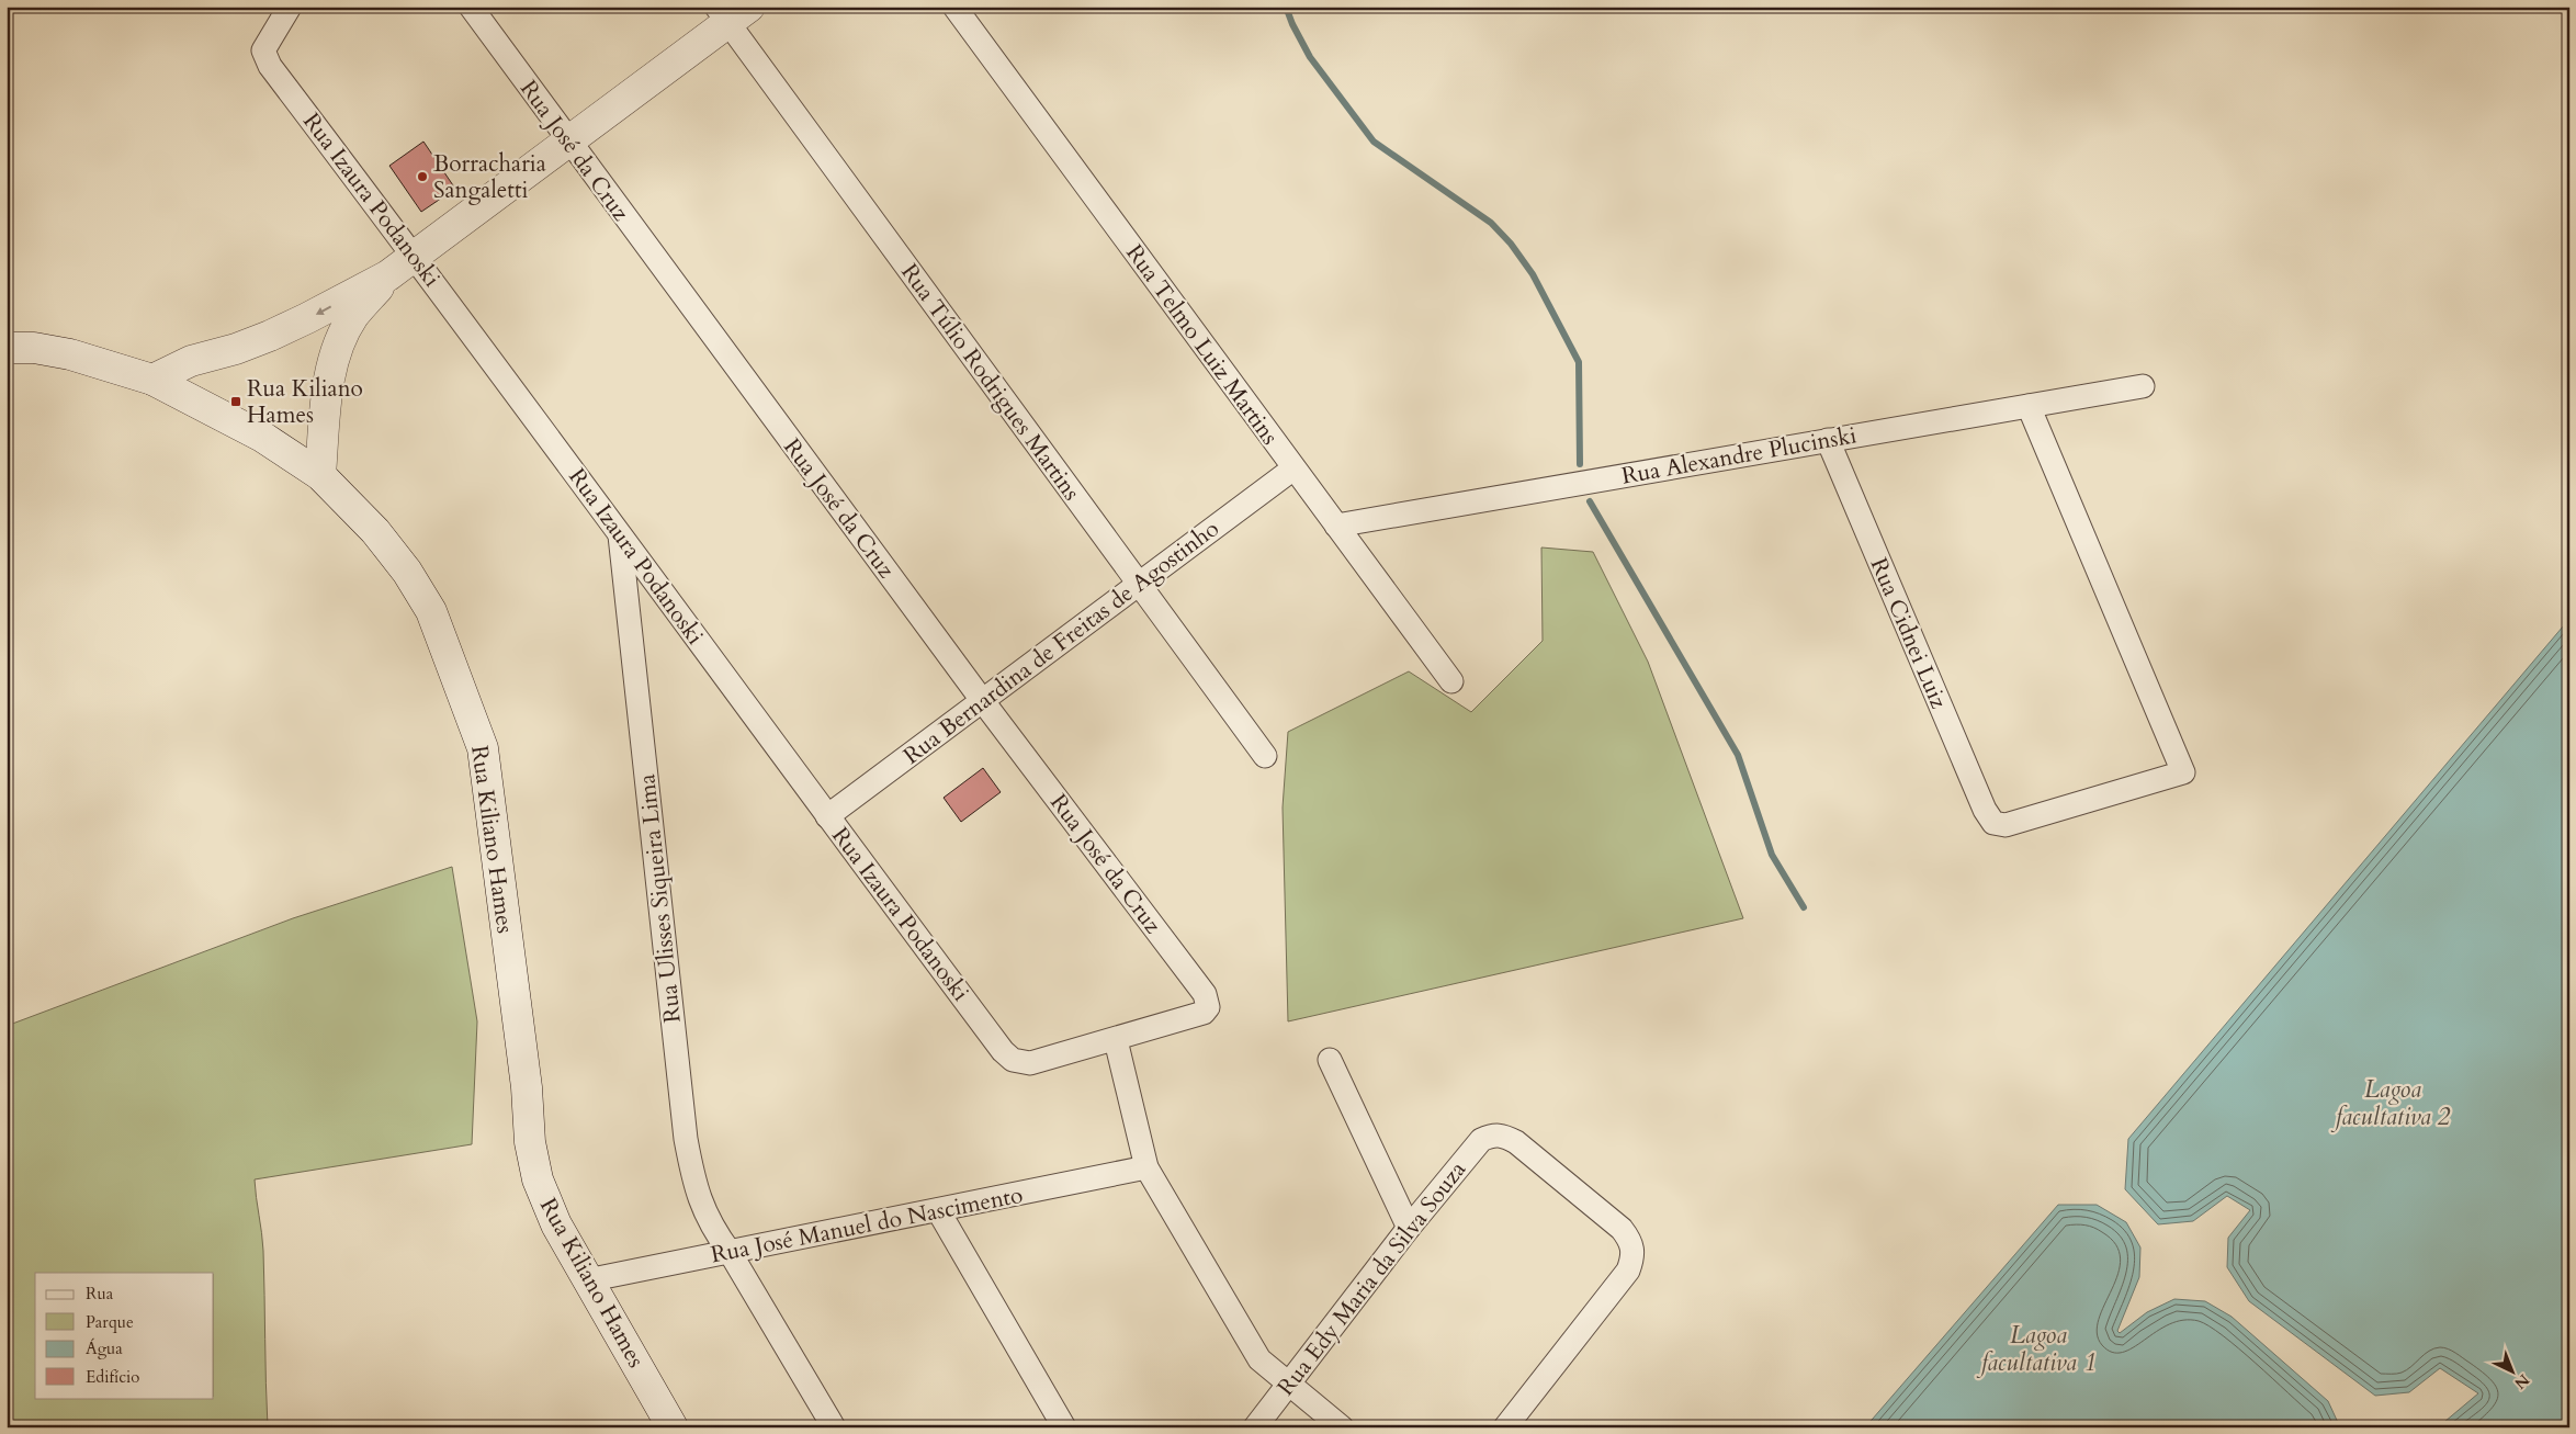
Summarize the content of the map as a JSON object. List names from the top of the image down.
{
  "streets": {
    "main road": ["Rua Kiliano Hames"],
    "street": [
      "Rua José da Cruz",
      "Rua Izaura Podanoski",
      "Rua Telmo Luiz Martins",
      "Rua Túlio Rodrigues Martins",
      "Rua Alexandre Plucinski",
      "Rua Cidnei Luiz",
      "Rua Bernardina de Freitas de Agostinho",
      "Rua Ulisses Siqueira Lima",
      "Rua José Manuel do Nascimento",
      "Rua Edy Maria da Silva Souza"
    ]
  },
  "crossings": [
    ["Rua José da Cruz", "Rua Izaura Podanoski"],
    ["Rua José da Cruz", "Rua Bernardina de Freitas de Agostinho"],
    ["Rua Izaura Podanoski", "Rua Bernardina de Freitas de Agostinho"],
    ["Rua Izaura Podanoski", "Rua Ulisses Siqueira Lima"],
    ["Rua Telmo Luiz Martins", "Rua Alexandre Plucinski"],
    ["Rua Telmo Luiz Martins", "Rua Bernardina de Freitas de Agostinho"],
    ["Rua Túlio Rodrigues Martins", "Rua Bernardina de Freitas de Agostinho"],
    ["Rua Alexandre Plucinski", "Rua Cidnei Luiz"],
    ["Rua Kiliano Hames", "Rua José Manuel do Nascimento"],
    ["Rua Ulisses Siqueira Lima", "Rua José Manuel do Nascimento"]
  ],
  "water": ["Lagoa facultativa 2", "Lagoa facultativa 1"],
  "places": {
    "other": ["Borracharia Sangaletti"],
    "transit": ["Rua Kiliano Hames"]
  },
  "legend": [
    "Rua",
    "Parque",
    "Água",
    "Edifício"
  ],
  "north": "bottom right"
}
